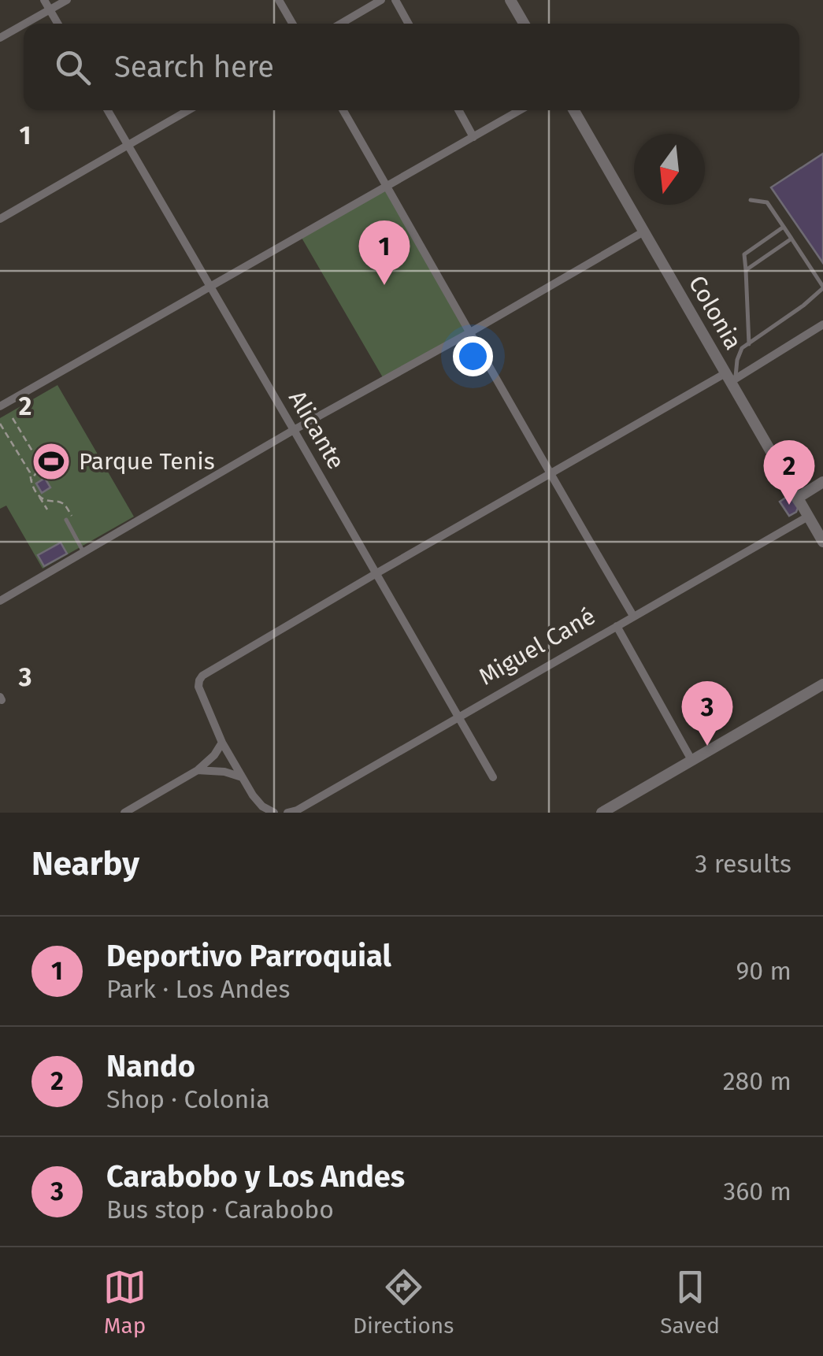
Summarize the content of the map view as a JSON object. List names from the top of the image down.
{
  "streets": {
    "street": ["Colonia", "Alicante", "Miguel Cané"]
  },
  "crossings": [
    ["Colonia", "Miguel Cané"],
    ["Alicante", "Miguel Cané"]
  ],
  "places": {
    "sports": ["Parque Tenis"]
  },
  "north": "bottom",
  "page": {
    "search": "Search here",
    "pins": ["1", "2", "3"],
    "heading": ["Nearby", "3 results"],
    "list": [
      {
        "mark": "1",
        "name": "Deportivo Parroquial",
        "note": "Park · Los Andes",
        "value": "90 m"
      },
      {
        "mark": "2",
        "name": "Nando",
        "note": "Shop · Colonia",
        "value": "280 m"
      },
      {
        "mark": "3",
        "name": "Carabobo y Los Andes",
        "note": "Bus stop · Carabobo",
        "value": "360 m"
      }
    ],
    "nav": ["Map", "Directions", "Saved"]
  },
  "grid": {
    "rows": ["1", "2", "3"]
  }
}
